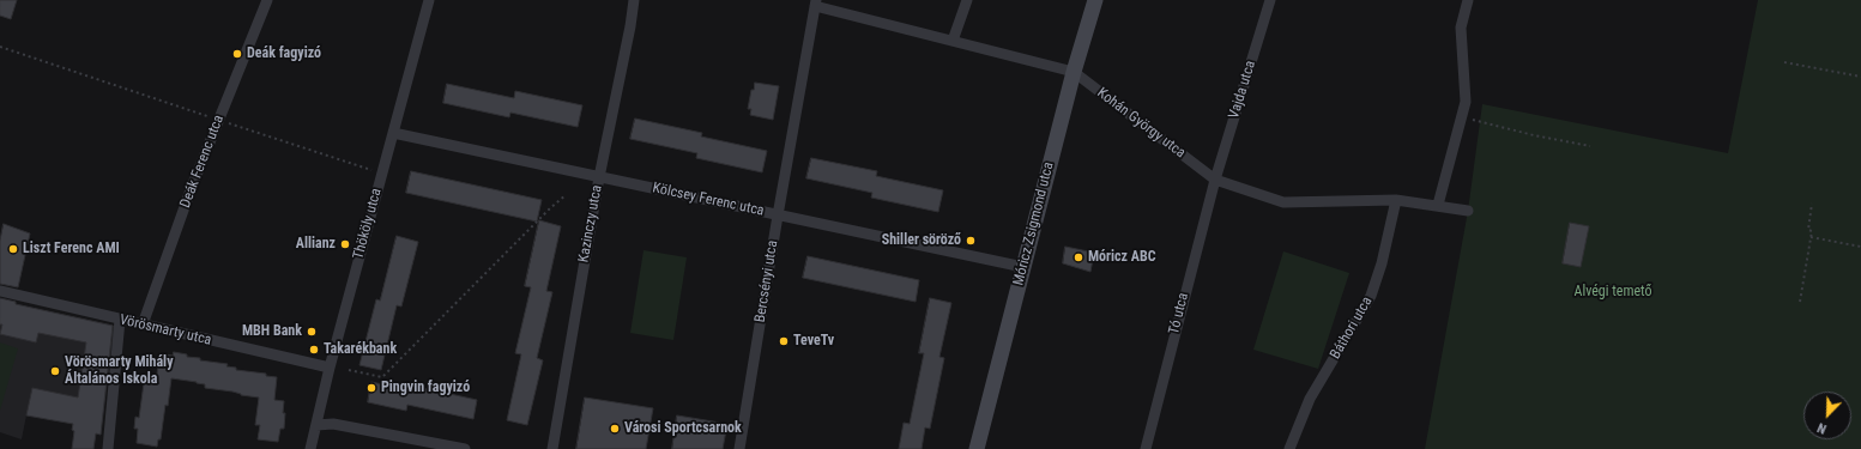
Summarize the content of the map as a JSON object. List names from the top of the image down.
{
  "streets": {
    "main road": ["Móricz Zsigmond utca"],
    "street": [
      "Vajda utca",
      "Kohán György utca",
      "Deák Ferenc utca",
      "Kölcsey Ferenc utca",
      "Thököly utca",
      "Kazinczy utca",
      "Bercsényi utca",
      "Tó utca",
      "Báthori utca",
      "Vörösmarty utca"
    ]
  },
  "crossings": [
    ["Vajda utca", "Kohán György utca"],
    ["Vajda utca", "Tó utca"],
    ["Kohán György utca", "Móricz Zsigmond utca"],
    ["Kohán György utca", "Bercsényi utca"],
    ["Kohán György utca", "Tó utca"],
    ["Kohán György utca", "Báthori utca"],
    ["Deák Ferenc utca", "Vörösmarty utca"],
    ["Kölcsey Ferenc utca", "Thököly utca"],
    ["Kölcsey Ferenc utca", "Kazinczy utca"],
    ["Kölcsey Ferenc utca", "Móricz Zsigmond utca"],
    ["Kölcsey Ferenc utca", "Bercsényi utca"],
    ["Thököly utca", "Vörösmarty utca"]
  ],
  "parks": ["Alvégi temető"],
  "places": [
    "Deák fagyizó",
    "Shiller söröző",
    "Allianz",
    "Liszt Ferenc AMI",
    "Móricz ABC",
    "MBH Bank",
    "TeveTv",
    "Takarékbank",
    "Vörösmarty Mihály Általános Iskola",
    "Pingvin fagyizó",
    "Városi Sportcsarnok"
  ],
  "north": "bottom left"
}
